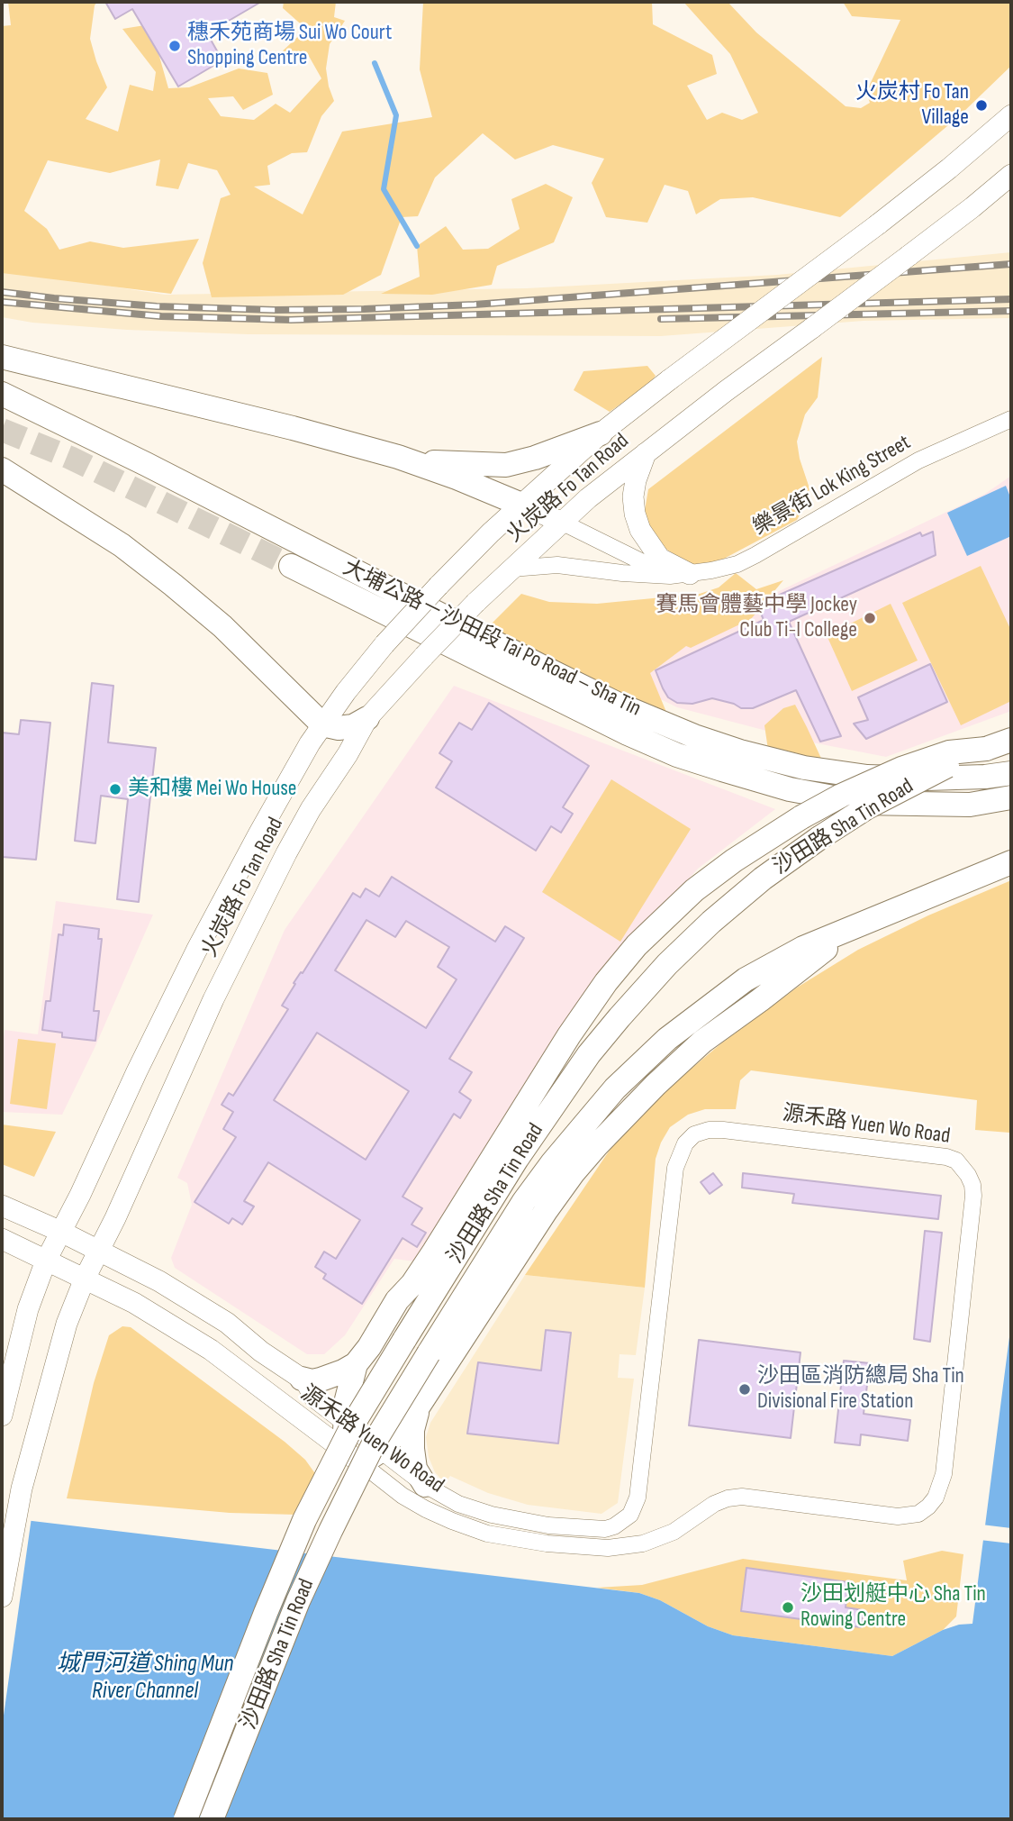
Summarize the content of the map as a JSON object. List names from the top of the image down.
{
  "streets": {
    "highway": ["大埔公路－沙田段 Tai Po Road – Sha Tin", "沙田路 Sha Tin Road"],
    "main road": ["火炭路 Fo Tan Road", "源禾路 Yuen Wo Road"],
    "street": ["樂景街 Lok King Street"]
  },
  "crossings": [
    ["樂景街 Lok King Street", "火炭路 Fo Tan Road"],
    ["火炭路 Fo Tan Road", "源禾路 Yuen Wo Road"]
  ],
  "water": ["城門河道 Shing Mun River Channel"],
  "places": [
    "穗禾苑商場 Sui Wo Court Shopping Centre",
    "火炭村 Fo Tan Village",
    "賽馬會體藝中學 Jockey Club Ti-I College",
    "美和樓 Mei Wo House",
    "沙田區消防總局 Sha Tin Divisional Fire Station",
    "沙田划艇中心 Sha Tin Rowing Centre"
  ]
}
